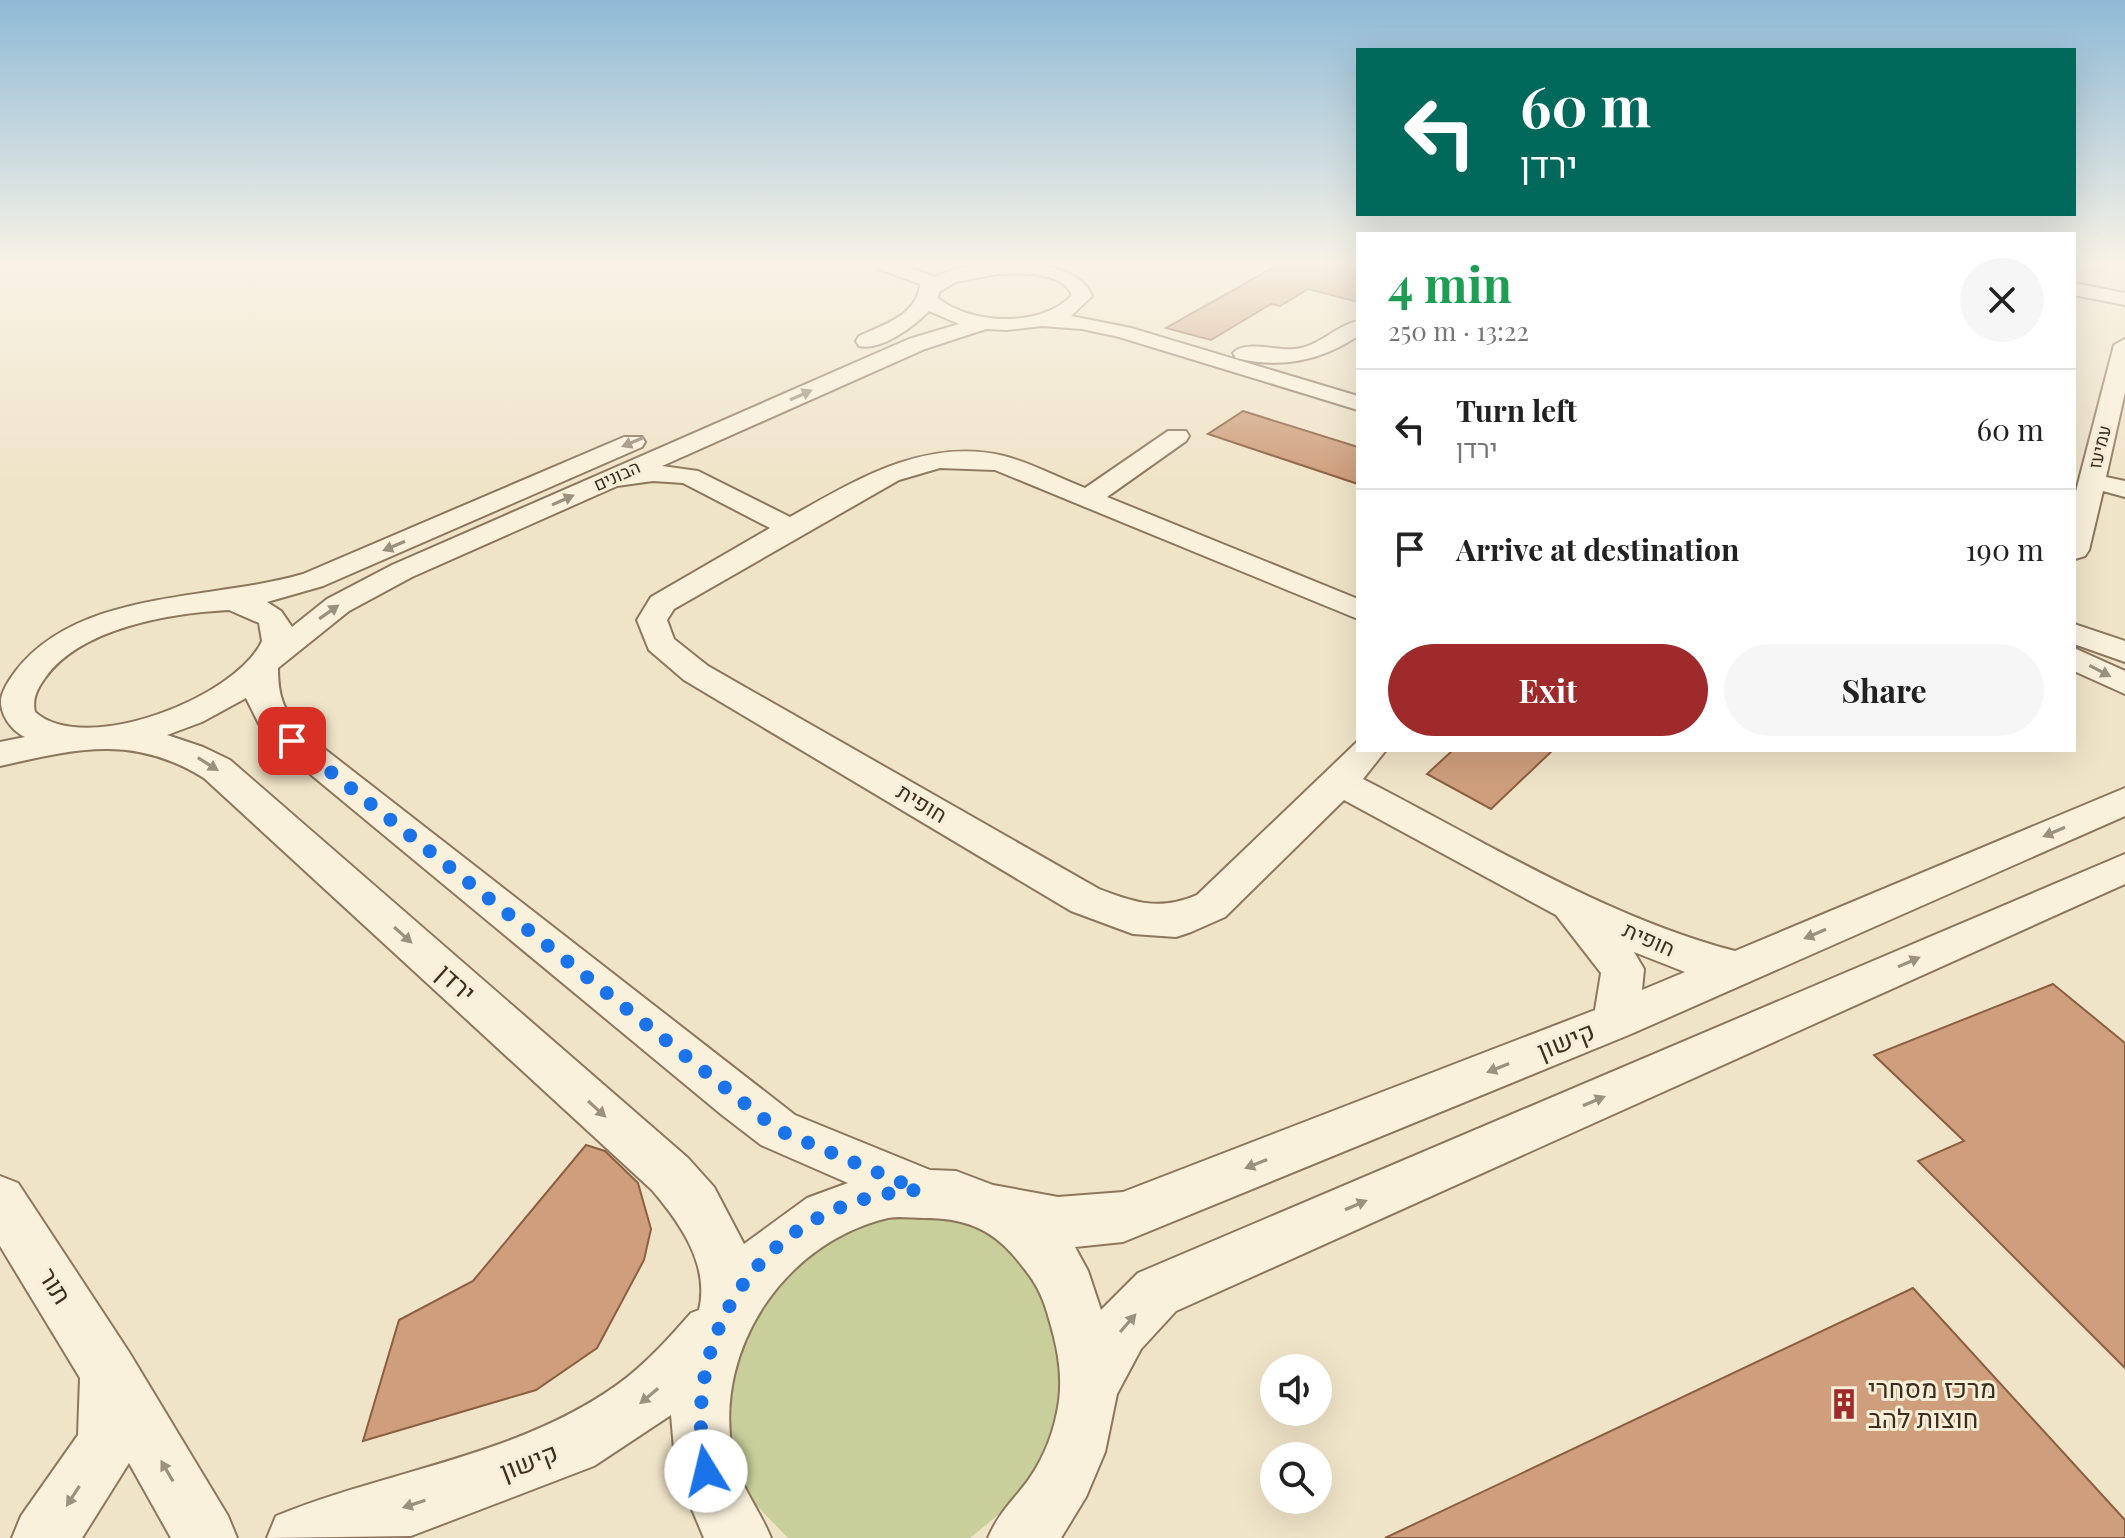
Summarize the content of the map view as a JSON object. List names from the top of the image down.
{
  "streets": {
    "street": [
      "עמיעז",
      "הבונים",
      "חופית",
      "ירדן",
      "קישון",
      "תור"
    ]
  },
  "crossings": [
    ["הבונים", "ירדן"],
    ["חופית", "קישון"],
    ["ירדן", "קישון"]
  ],
  "one_way": ["תור"],
  "places": {
    "building": ["מרכז מסחרי חוצות להב"]
  },
  "page": {
    "turn": ["60 m", "ירדן"],
    "heading": ["4 min", "250 m · 13:22"],
    "list": [
      {
        "name": "Turn left",
        "note": "ירדן",
        "value": "60 m"
      },
      {
        "name": "Arrive at destination",
        "value": "190 m"
      }
    ],
    "buttons": ["Exit", "Share"]
  }
}
